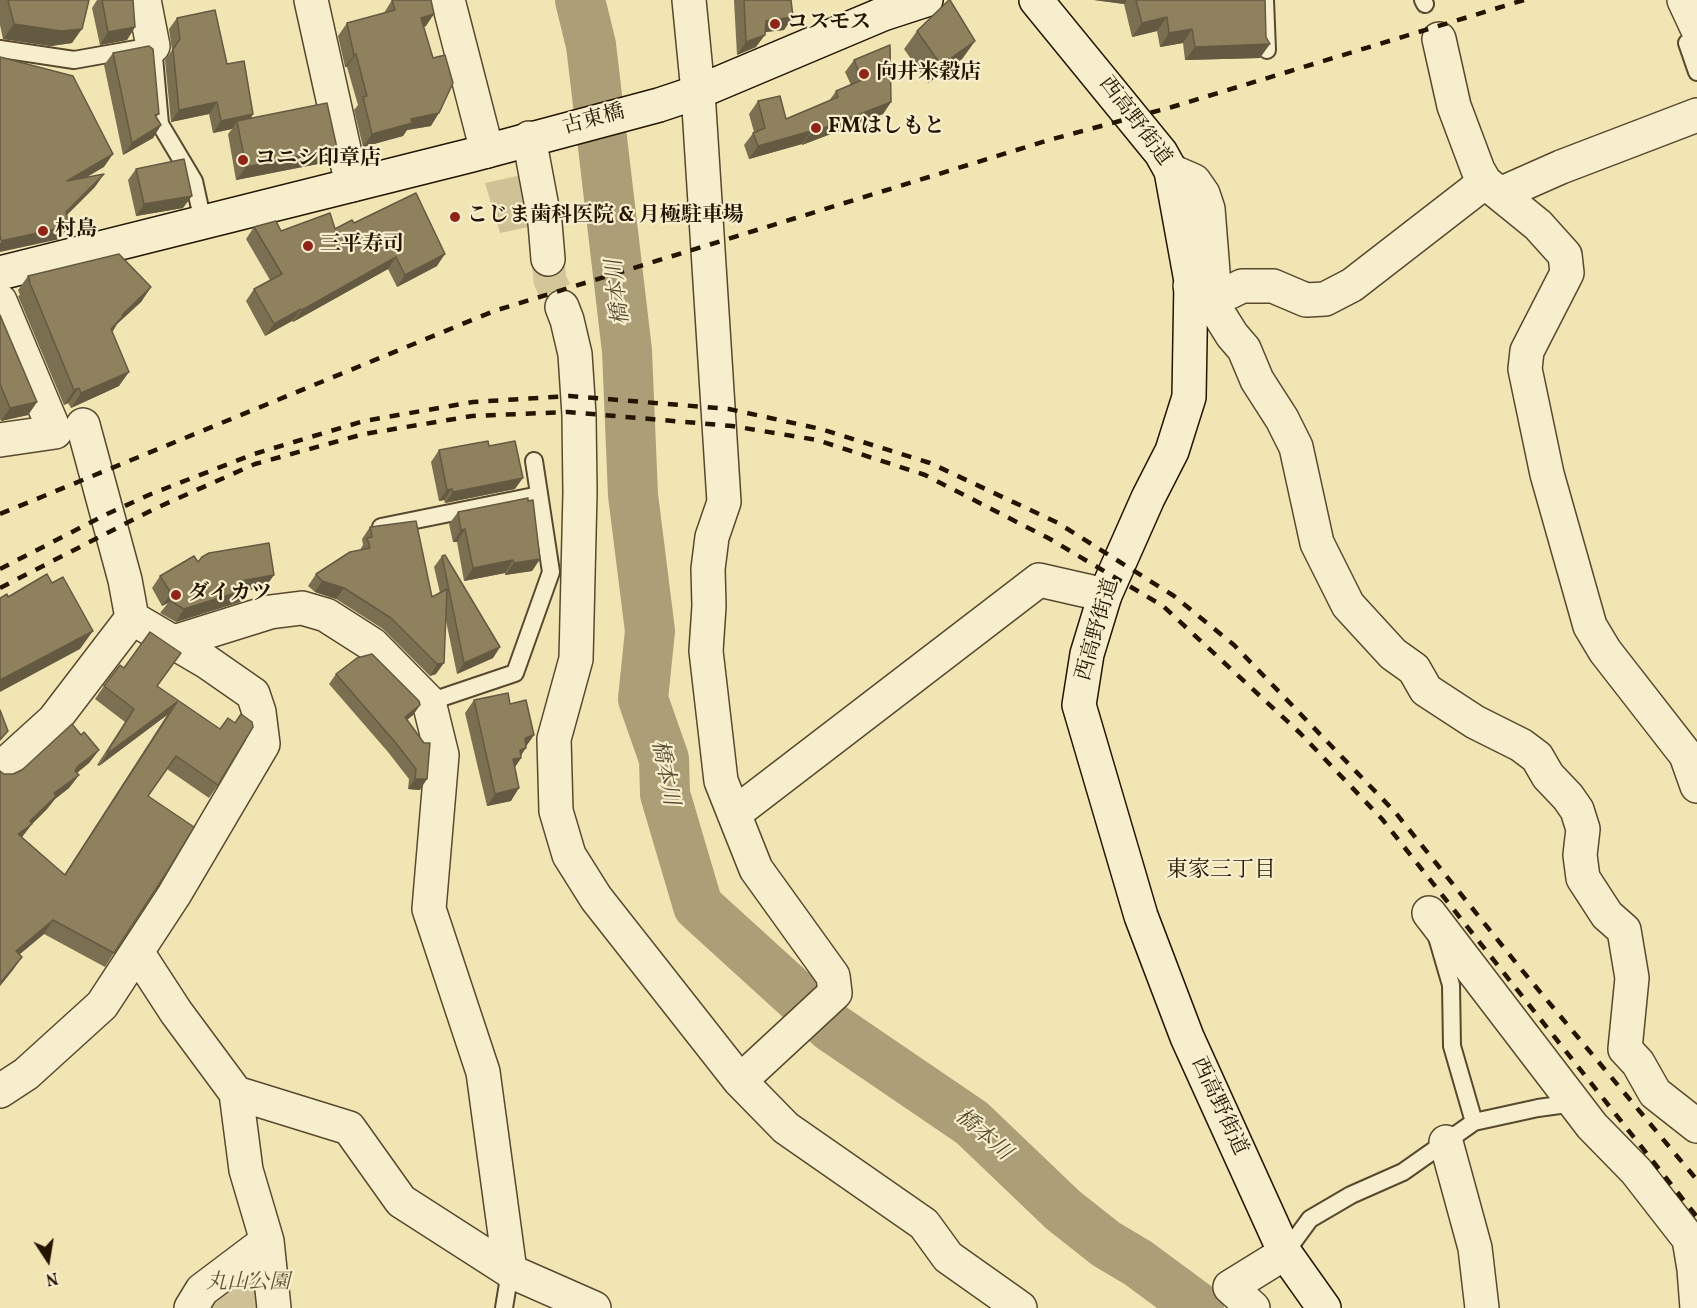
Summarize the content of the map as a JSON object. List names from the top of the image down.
{
  "streets": {
    "street": ["古東橋", "西高野街道"]
  },
  "districts": ["東家三丁目"],
  "water": ["橋本川"],
  "parks": ["丸山公園"],
  "places": [
    "コスモス",
    "向井米穀店",
    "FMはしもと",
    "コニシ印章店",
    "こじま歯科医院 & 月極駐車場",
    "村島",
    "三平寿司",
    "ダイカツ"
  ],
  "north": "bottom"
}
